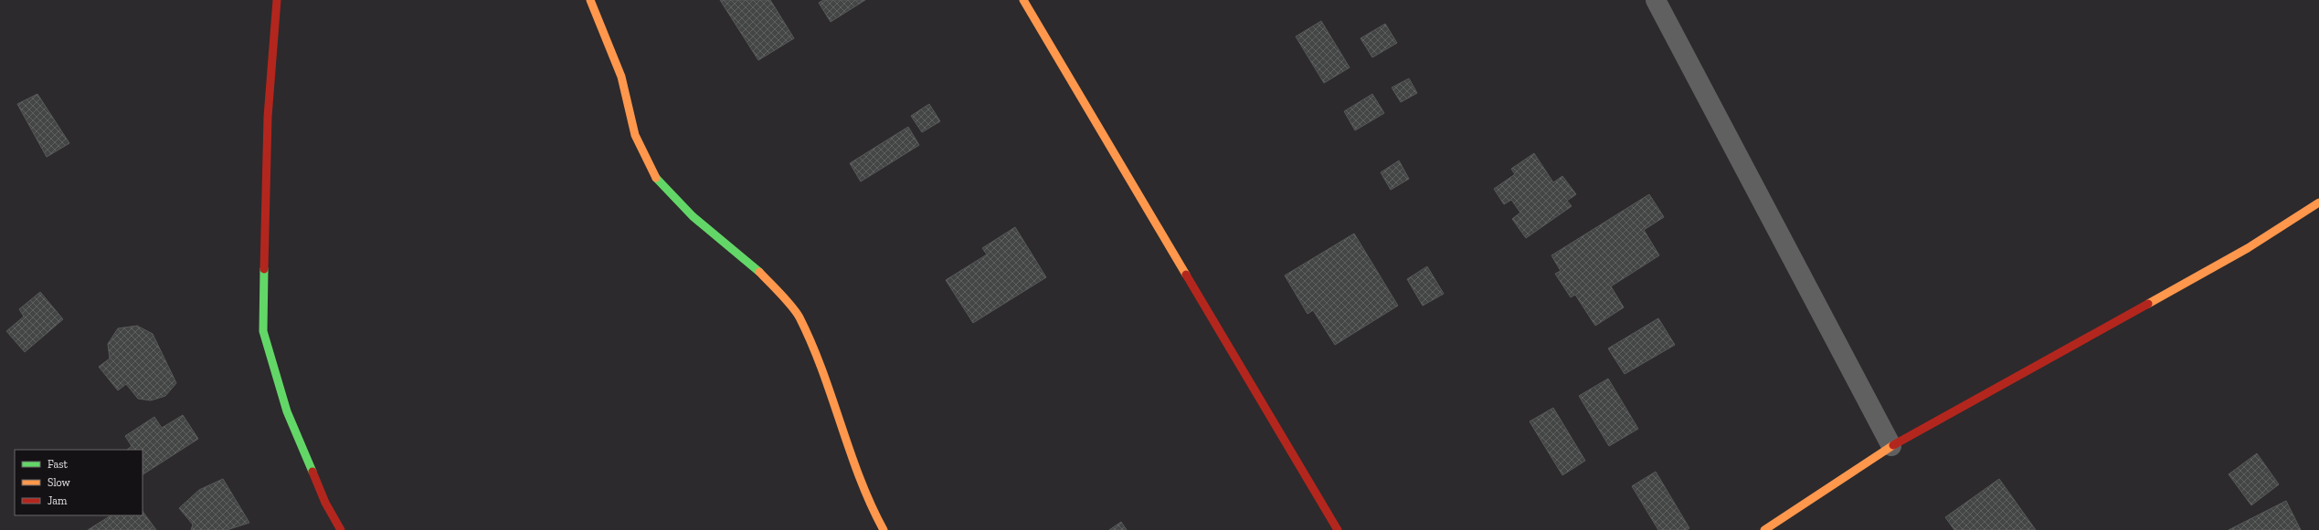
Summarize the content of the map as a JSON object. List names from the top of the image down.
{
  "legend": ["Fast", "Slow", "Jam"]
}
